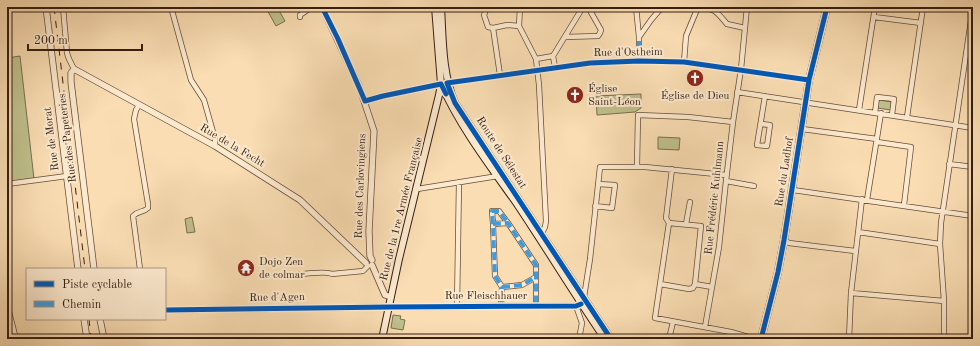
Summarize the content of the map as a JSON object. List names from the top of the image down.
{
  "streets": {
    "main road": ["Route de Sélestat", "Rue du Ladhof", "Rue de la 1re Armée Française"],
    "street": [
      "Rue d'Ostheim",
      "Rue des Papeteries",
      "Rue de Morat",
      "Rue de la Fecht",
      "Rue des Carlovingiens",
      "Rue Frédéric Kuhlmann",
      "Rue Fleischhauer",
      "Rue d'Agen"
    ]
  },
  "crossings": [
    ["Rue d'Ostheim", "Route de Sélestat"],
    ["Rue d'Ostheim", "Rue du Ladhof"],
    ["Rue d'Ostheim", "Rue Frédéric Kuhlmann"],
    ["Rue d'Ostheim", "Rue de la 1re Armée Française"],
    ["Rue des Papeteries", "Rue de la Fecht"],
    ["Rue de la Fecht", "Rue des Carlovingiens"],
    ["Rue de la Fecht", "Rue de la 1re Armée Française"],
    ["Route de Sélestat", "Rue de la 1re Armée Française"],
    ["Route de Sélestat", "Rue Fleischhauer"],
    ["Rue de la 1re Armée Française", "Rue Fleischhauer"],
    ["Rue de la 1re Armée Française", "Rue d'Agen"],
    ["Rue Fleischhauer", "Rue d'Agen"]
  ],
  "places": {
    "church": ["Église de Dieu", "Église Saint-Léon"],
    "temple": ["Dojo Zen de colmar"]
  },
  "legend": ["Piste cyclable", "Chemin"],
  "scale_bar": "200 m"
}
